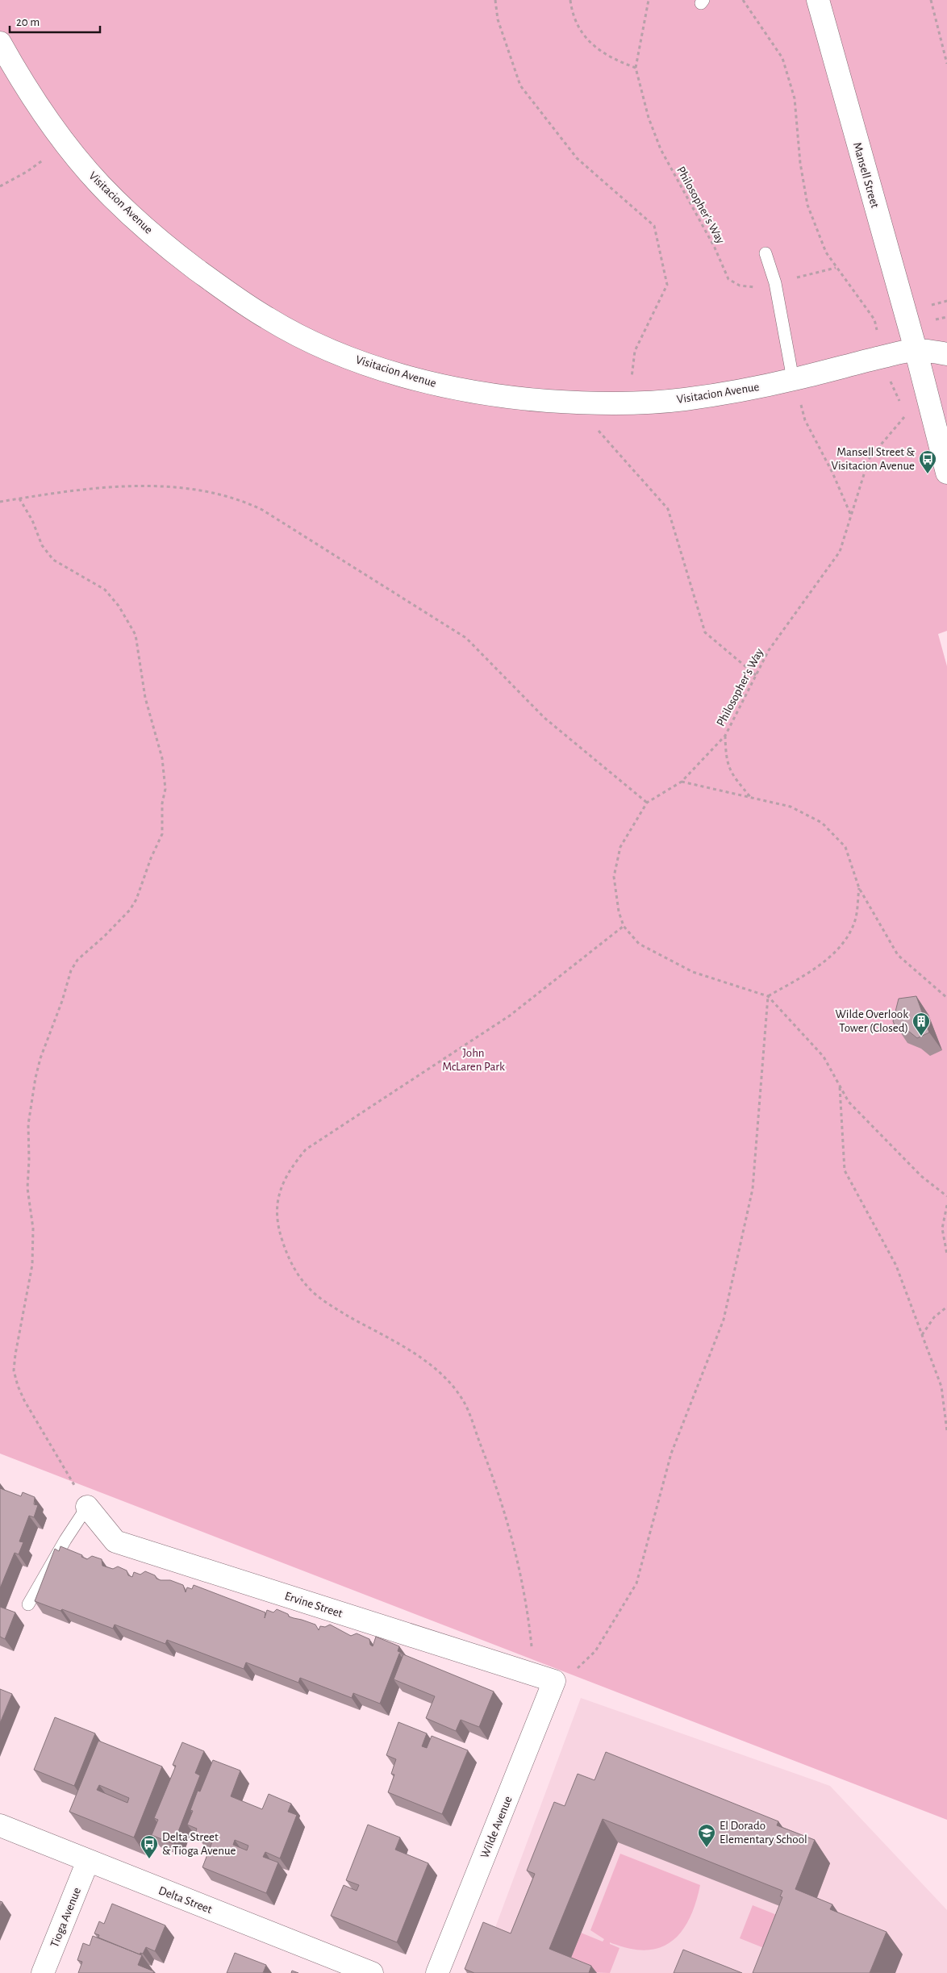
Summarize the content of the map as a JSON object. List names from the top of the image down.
{
  "streets": {
    "street": [
      "Mansell Street",
      "Visitacion Avenue",
      "Ervine Street",
      "Wilde Avenue",
      "Delta Street",
      "Tioga Avenue"
    ],
    "path": ["Philosopher's Way"]
  },
  "crossings": [
    ["Mansell Street", "Visitacion Avenue"],
    ["Ervine Street", "Wilde Avenue"],
    ["Delta Street", "Tioga Avenue"]
  ],
  "parks": ["John McLaren Park"],
  "places": {
    "bus stop": ["Mansell Street & Visitacion Avenue", "Delta Street & Tioga Avenue"],
    "building": ["Wilde Overlook Tower (Closed)"],
    "school or university": ["El Dorado Elementary School"]
  },
  "scale_bar": "20 m"
}
